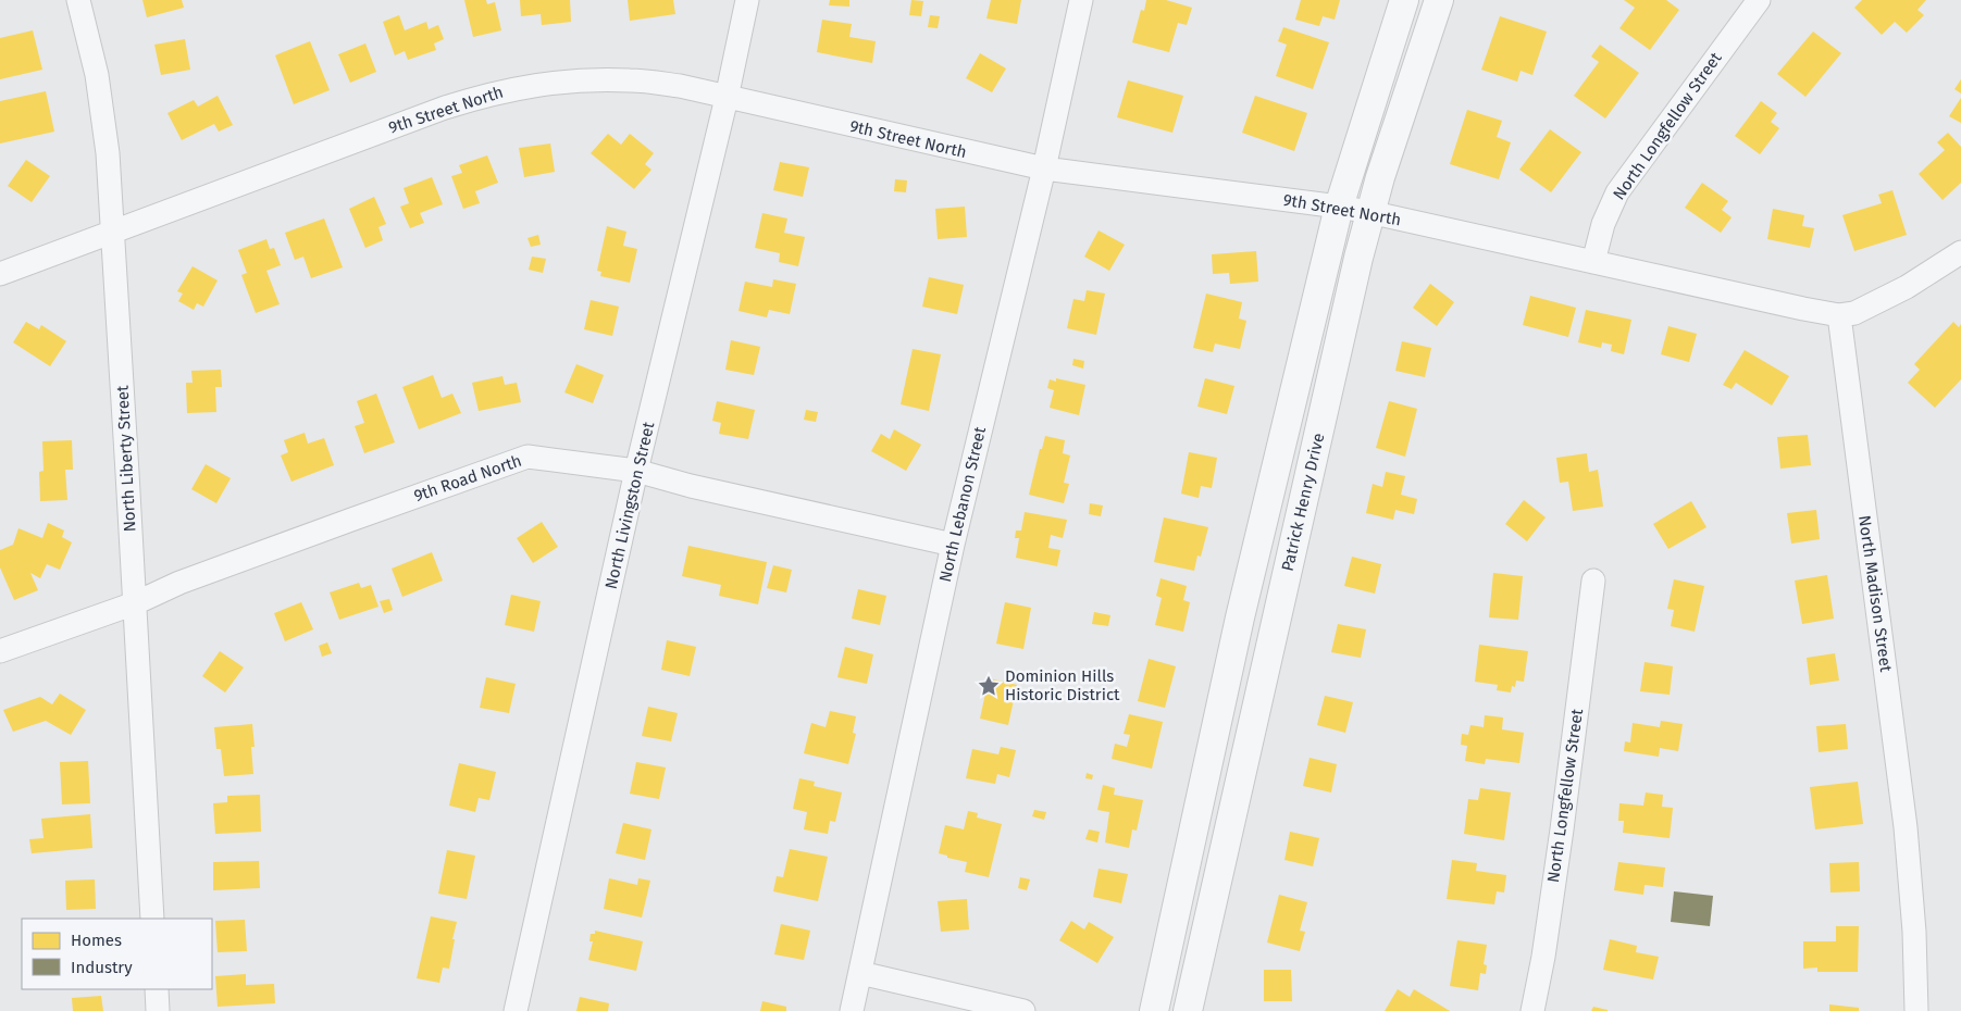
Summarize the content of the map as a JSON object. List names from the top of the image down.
{
  "streets": {
    "street": [
      "9th Street North",
      "North Longfellow Street",
      "North Liberty Street",
      "9th Road North",
      "Patrick Henry Drive",
      "North Lebanon Street",
      "North Livingston Street",
      "North Madison Street"
    ]
  },
  "crossings": [
    ["9th Street North", "North Longfellow Street"],
    ["9th Street North", "North Liberty Street"],
    ["9th Street North", "Patrick Henry Drive"],
    ["9th Street North", "North Lebanon Street"],
    ["9th Street North", "North Livingston Street"],
    ["9th Street North", "North Madison Street"],
    ["North Liberty Street", "9th Road North"],
    ["9th Road North", "North Lebanon Street"],
    ["9th Road North", "North Livingston Street"]
  ],
  "places": {
    "place": ["Dominion Hills Historic District"]
  },
  "legend": ["Homes", "Industry"]
}
